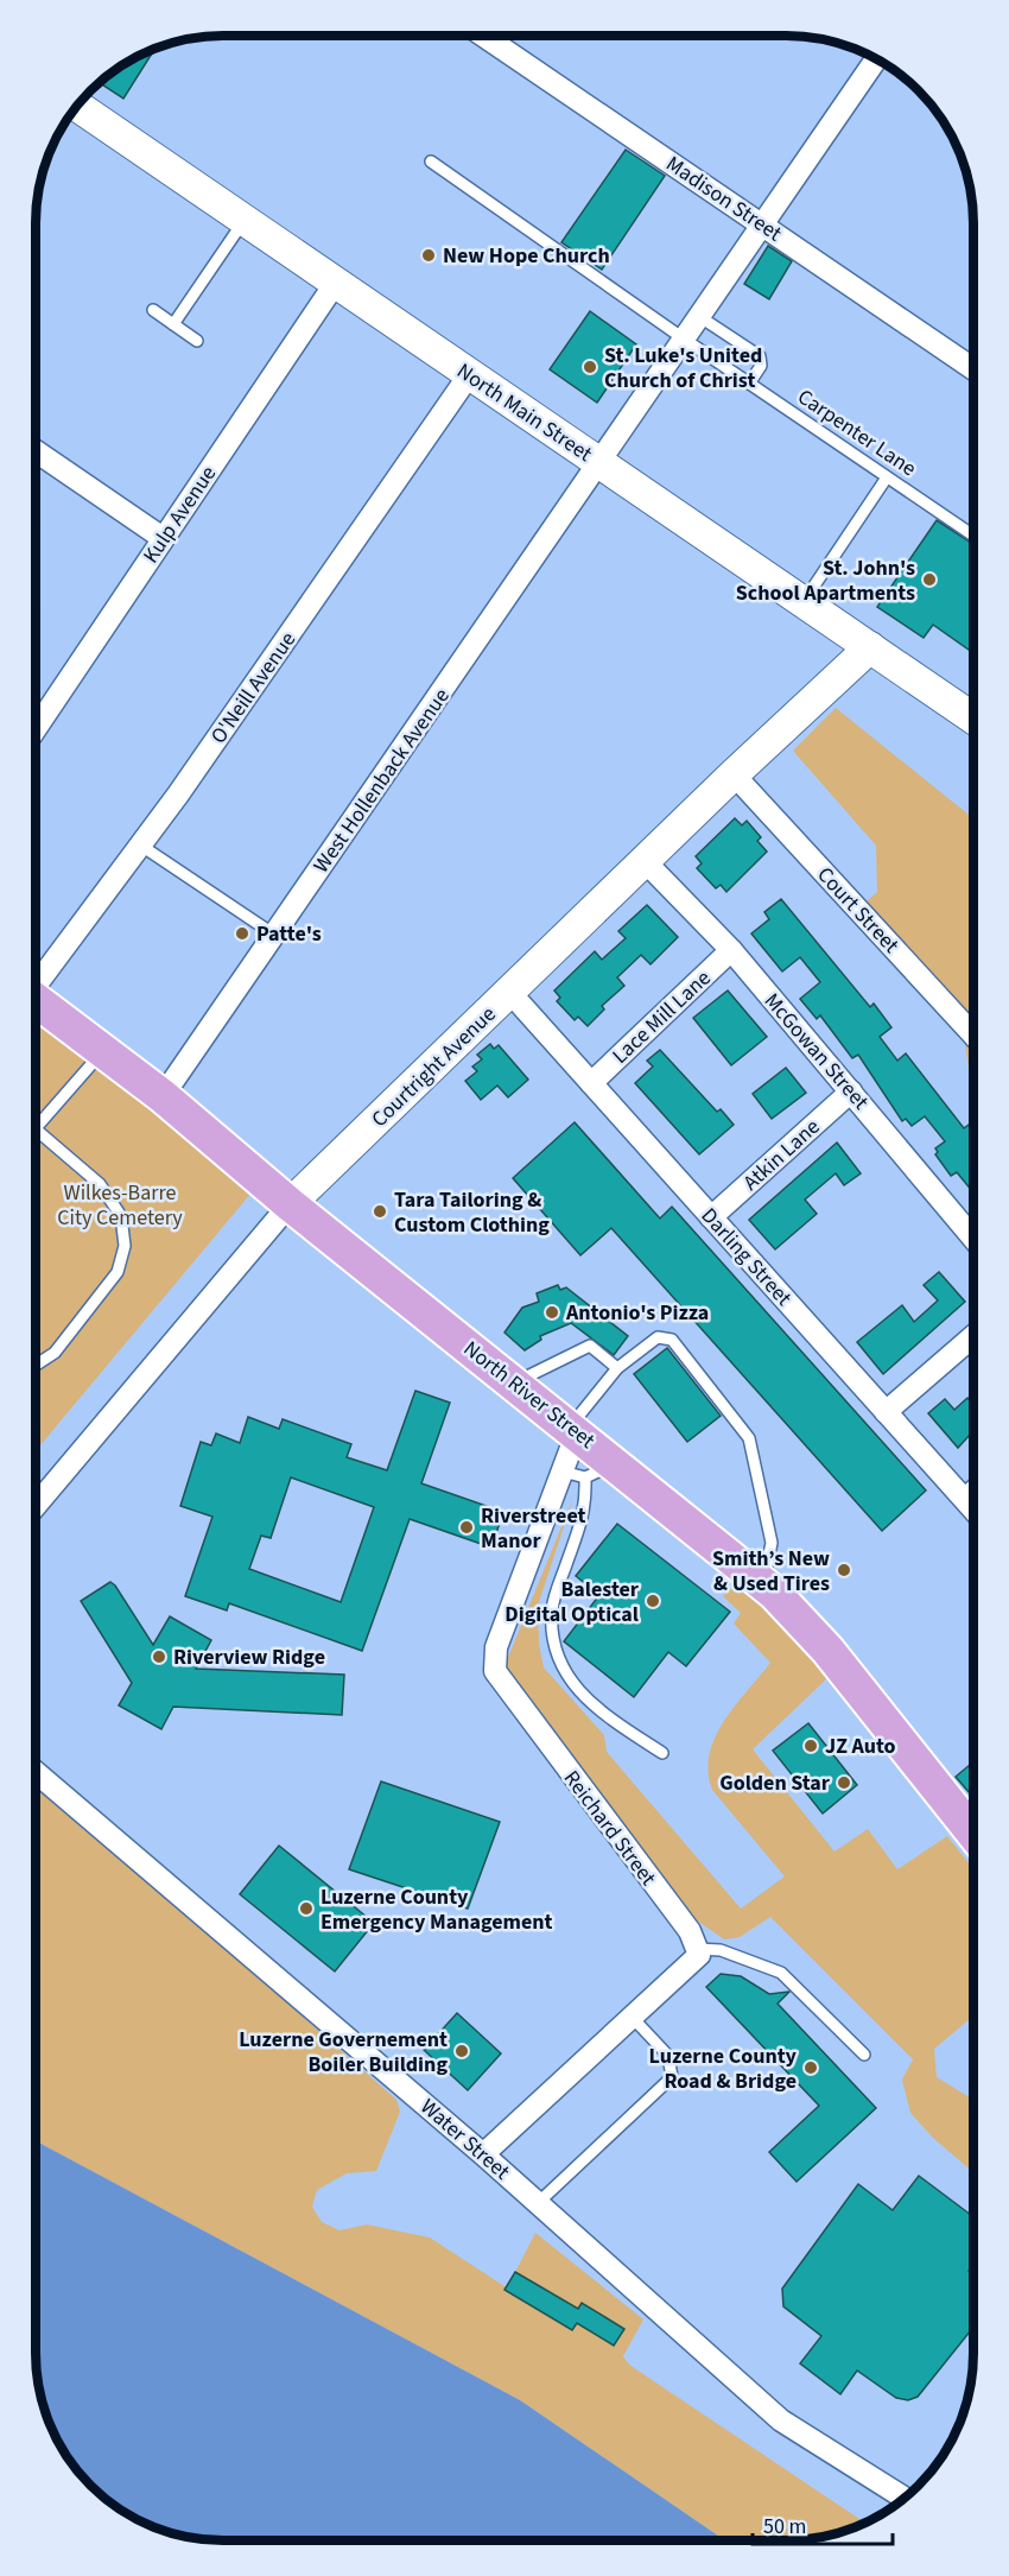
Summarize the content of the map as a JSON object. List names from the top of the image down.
{
  "streets": {
    "main road": ["North Main Street", "Courtright Avenue", "North River Street"],
    "street": [
      "Madison Street",
      "Kulp Avenue",
      "O'Neill Avenue",
      "West Hollenback Avenue",
      "Court Street",
      "Lace Mill Lane",
      "McGowan Street",
      "Atkin Lane",
      "Darling Street",
      "Reichard Street",
      "Water Street"
    ],
    "lane": ["Carpenter Lane"]
  },
  "crossings": [
    ["Madison Street", "West Hollenback Avenue"],
    ["North Main Street", "Kulp Avenue"],
    ["North Main Street", "O'Neill Avenue"],
    ["North Main Street", "West Hollenback Avenue"],
    ["North Main Street", "Courtright Avenue"],
    ["Carpenter Lane", "West Hollenback Avenue"],
    ["West Hollenback Avenue", "North River Street"],
    ["Court Street", "Courtright Avenue"],
    ["Lace Mill Lane", "McGowan Street"],
    ["Lace Mill Lane", "Darling Street"],
    ["McGowan Street", "Courtright Avenue"],
    ["McGowan Street", "Atkin Lane"],
    ["Courtright Avenue", "Darling Street"],
    ["Courtright Avenue", "North River Street"],
    ["Atkin Lane", "Darling Street"],
    ["North River Street", "Reichard Street"]
  ],
  "parks": ["Wilkes-Barre City Cemetery"],
  "places": [
    "New Hope Church",
    "St. Luke's United Church of Christ",
    "St. John's School Apartments",
    "Patte's",
    "Tara Tailoring & Custom Clothing",
    "Antonio's Pizza",
    "Riverstreet Manor",
    "Smith’s New & Used Tires",
    "Balester Digital Optical",
    "Riverview Ridge",
    "JZ Auto",
    "Golden Star",
    "Luzerne County Emergency Management",
    "Luzerne Governement Boiler Building",
    "Luzerne County Road & Bridge"
  ],
  "scale_bar": "50 m"
}
